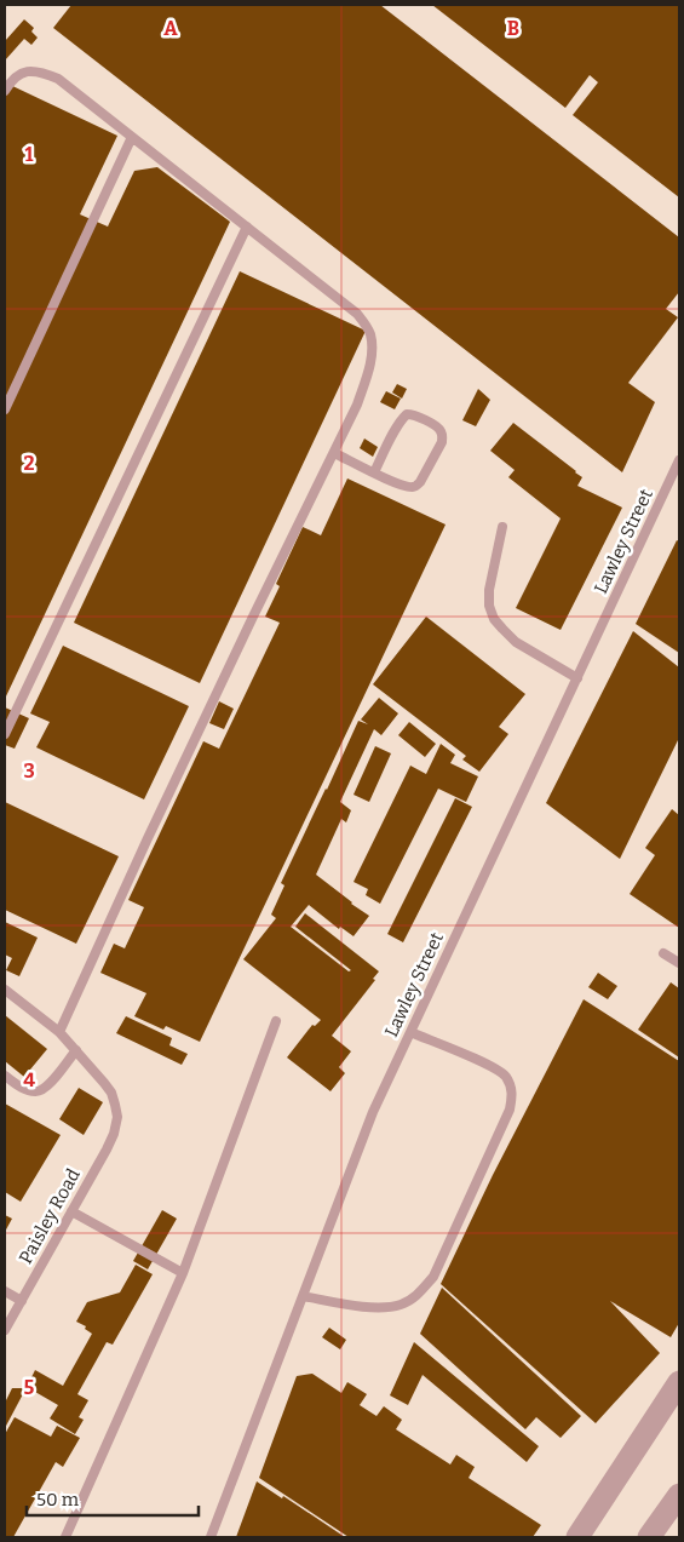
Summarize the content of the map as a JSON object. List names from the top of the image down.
{
  "streets": {
    "lane": ["Lawley Street", "Paisley Road"]
  },
  "scale_bar": "50 m",
  "grid": {
    "columns": ["A", "B"],
    "rows": [
      "1",
      "2",
      "3",
      "4",
      "5"
    ]
  }
}
